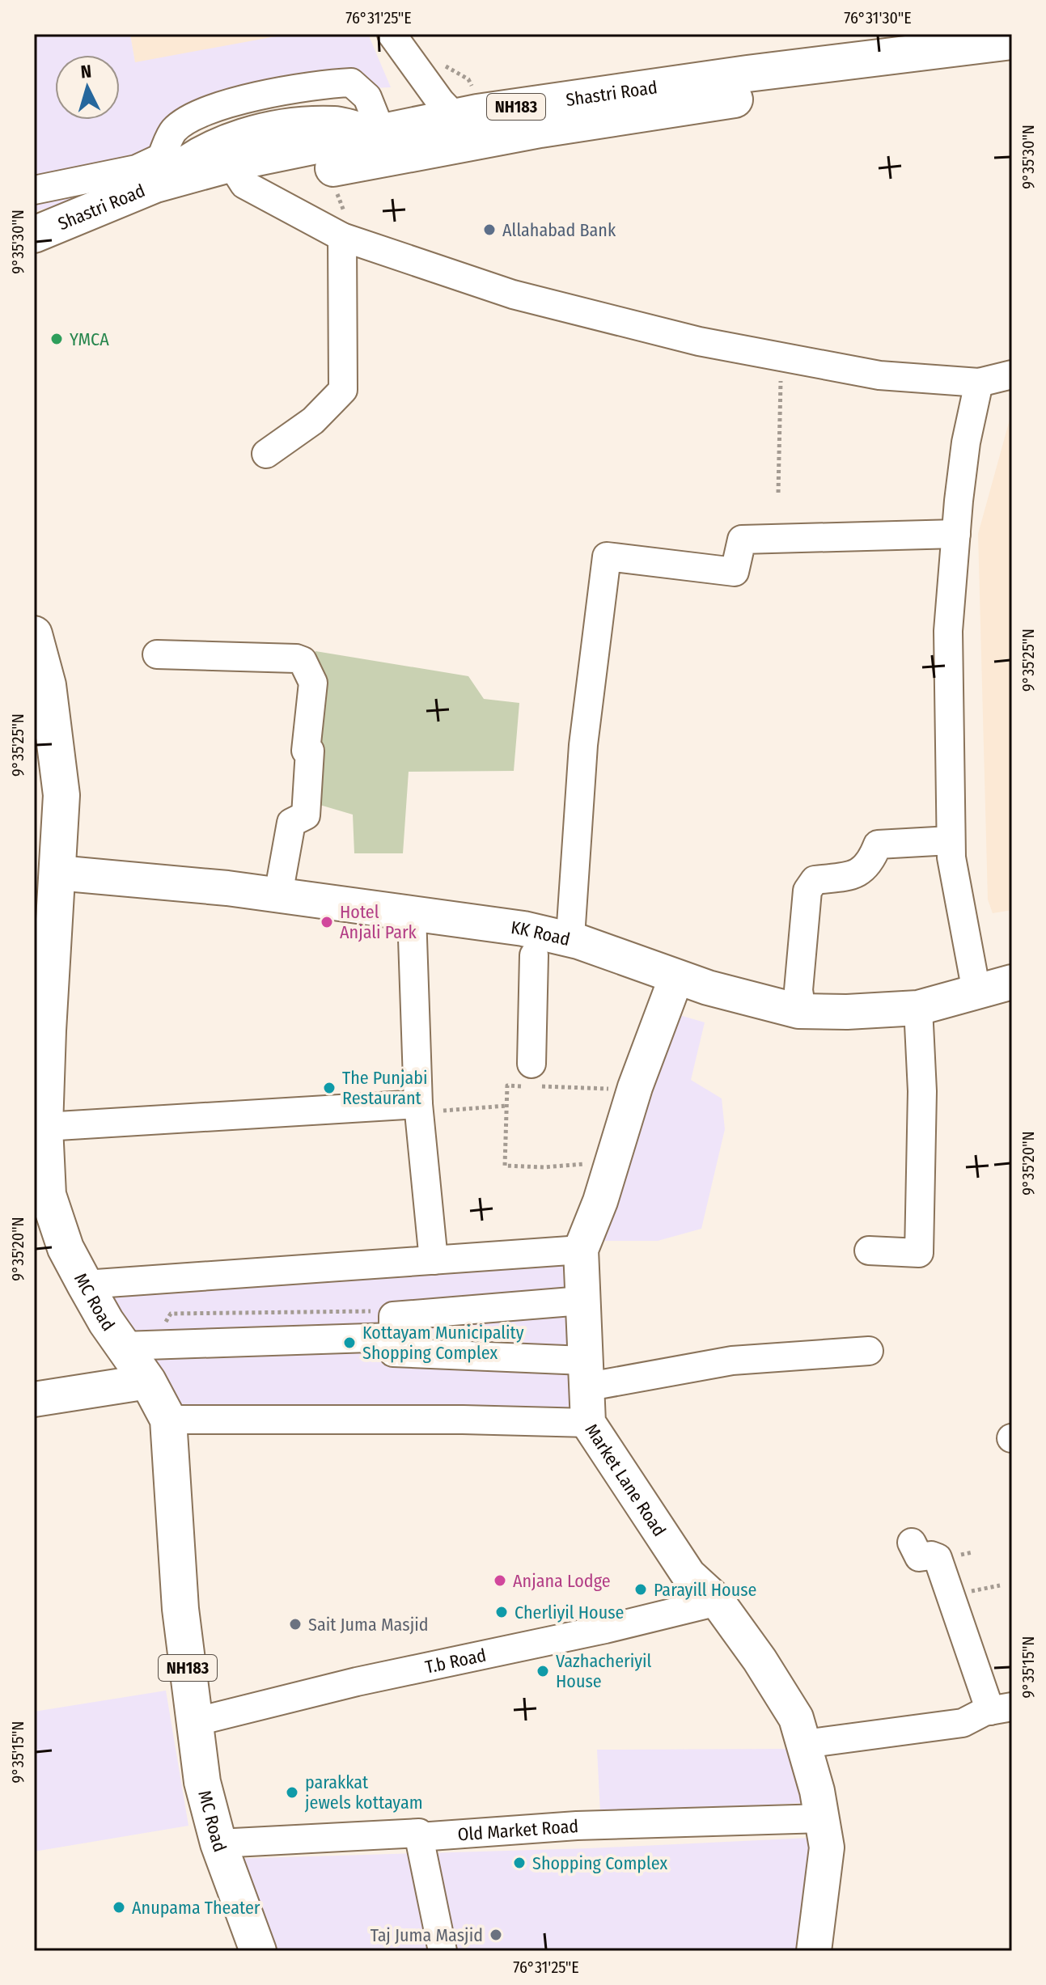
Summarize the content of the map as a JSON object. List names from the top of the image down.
{
  "streets": {
    "highway": ["Shastri Road", "NH183", "MC Road"],
    "main road": ["KK Road", "Market Lane Road"],
    "street": ["T.b Road", "Old Market Road"]
  },
  "crossings": [
    ["KK Road", "MC Road"],
    ["KK Road", "Market Lane Road"],
    ["MC Road", "T.b Road"],
    ["MC Road", "Old Market Road"],
    ["Market Lane Road", "T.b Road"],
    ["Market Lane Road", "Old Market Road"]
  ],
  "places": [
    "Allahabad Bank",
    "YMCA",
    "Hotel Anjali Park",
    "The Punjabi Restaurant",
    "Kottayam Municipality Shopping Complex",
    "Anjana Lodge",
    "Parayill House",
    "Cherliyil House",
    "Sait Juma Masjid",
    "Vazhacheriyil House",
    "parakkat jewels kottayam",
    "Shopping Complex",
    "Anupama Theater",
    "Taj Juma Masjid"
  ],
  "north": "top",
  "coordinates": [
    "76°31'25\"E",
    "76°31'30\"E",
    "9°35'30\"N",
    "9°35'25\"N",
    "9°35'20\"N",
    "9°35'15\"N"
  ]
}
